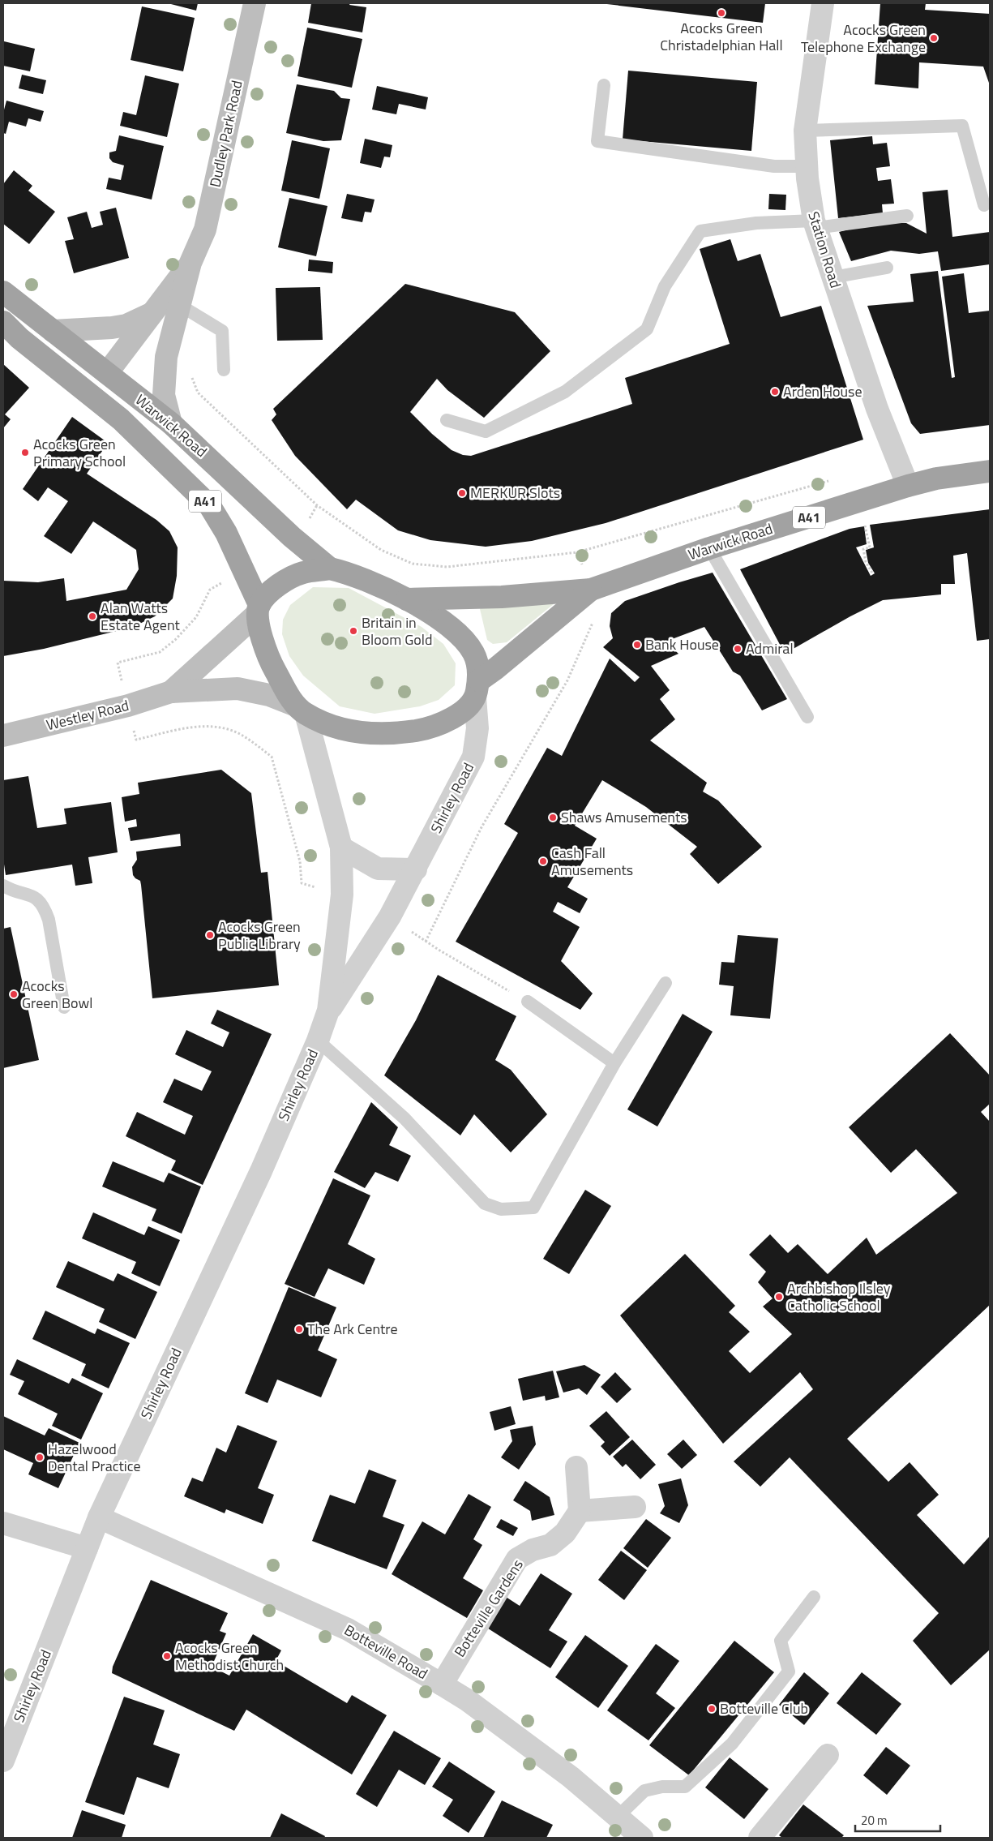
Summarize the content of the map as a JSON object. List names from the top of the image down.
{
  "streets": {
    "highway": ["Warwick Road", "A41"],
    "main road": ["Dudley Park Road", "Westley Road"],
    "street": [
      "Station Road",
      "Shirley Road",
      "Botteville Gardens",
      "Botteville Road"
    ]
  },
  "crossings": [
    ["Dudley Park Road", "Warwick Road"],
    ["Station Road", "Warwick Road"],
    ["Warwick Road", "Westley Road"],
    ["Warwick Road", "Shirley Road"],
    ["Westley Road", "Shirley Road"],
    ["Shirley Road", "Botteville Road"],
    ["Botteville Gardens", "Botteville Road"]
  ],
  "places": [
    "Acocks Green Christadelphian Hall",
    "Acocks Green Telephone Exchange",
    "Arden House",
    "Acocks Green Primary School",
    "MERKUR Slots",
    "Alan Watts Estate Agent",
    "Britain in Bloom Gold",
    "Bank House",
    "Admiral",
    "Shaws Amusements",
    "Cash Fall Amusements",
    "Acocks Green Public Library",
    "Acocks Green Bowl",
    "Archbishop Ilsley Catholic School",
    "The Ark Centre",
    "Hazelwood Dental Practice",
    "Acocks Green Methodist Church",
    "Botteville Club"
  ],
  "scale_bar": "20 m"
}
